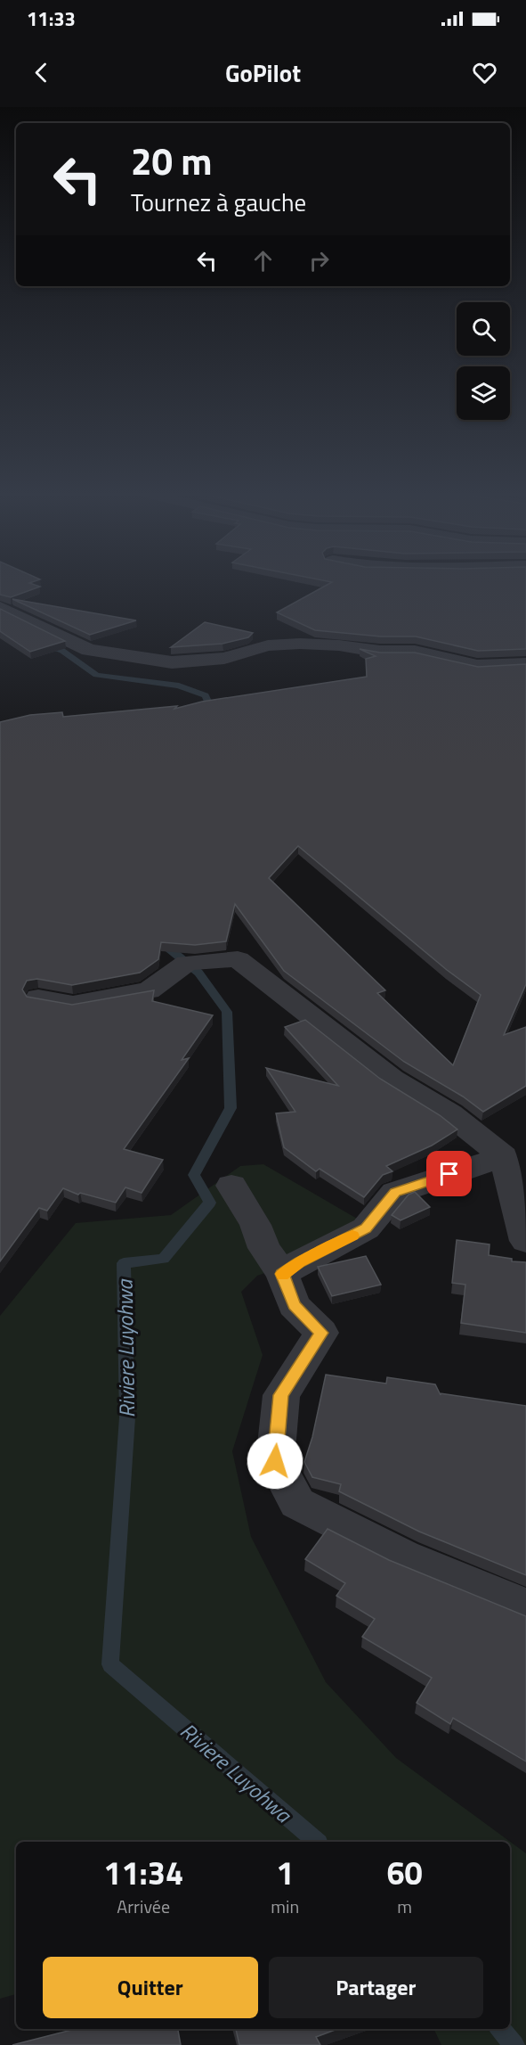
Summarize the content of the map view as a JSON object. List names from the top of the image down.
{
  "water": ["Riviere Luyohwa"],
  "page": {
    "status": "11:33",
    "header": "GoPilot",
    "turn": ["20 m", "Tournez à gauche"],
    "eta": [
      "11:34",
      "Arrivée",
      "1",
      "min",
      "60",
      "m"
    ],
    "buttons": ["Quitter", "Partager"]
  }
}
